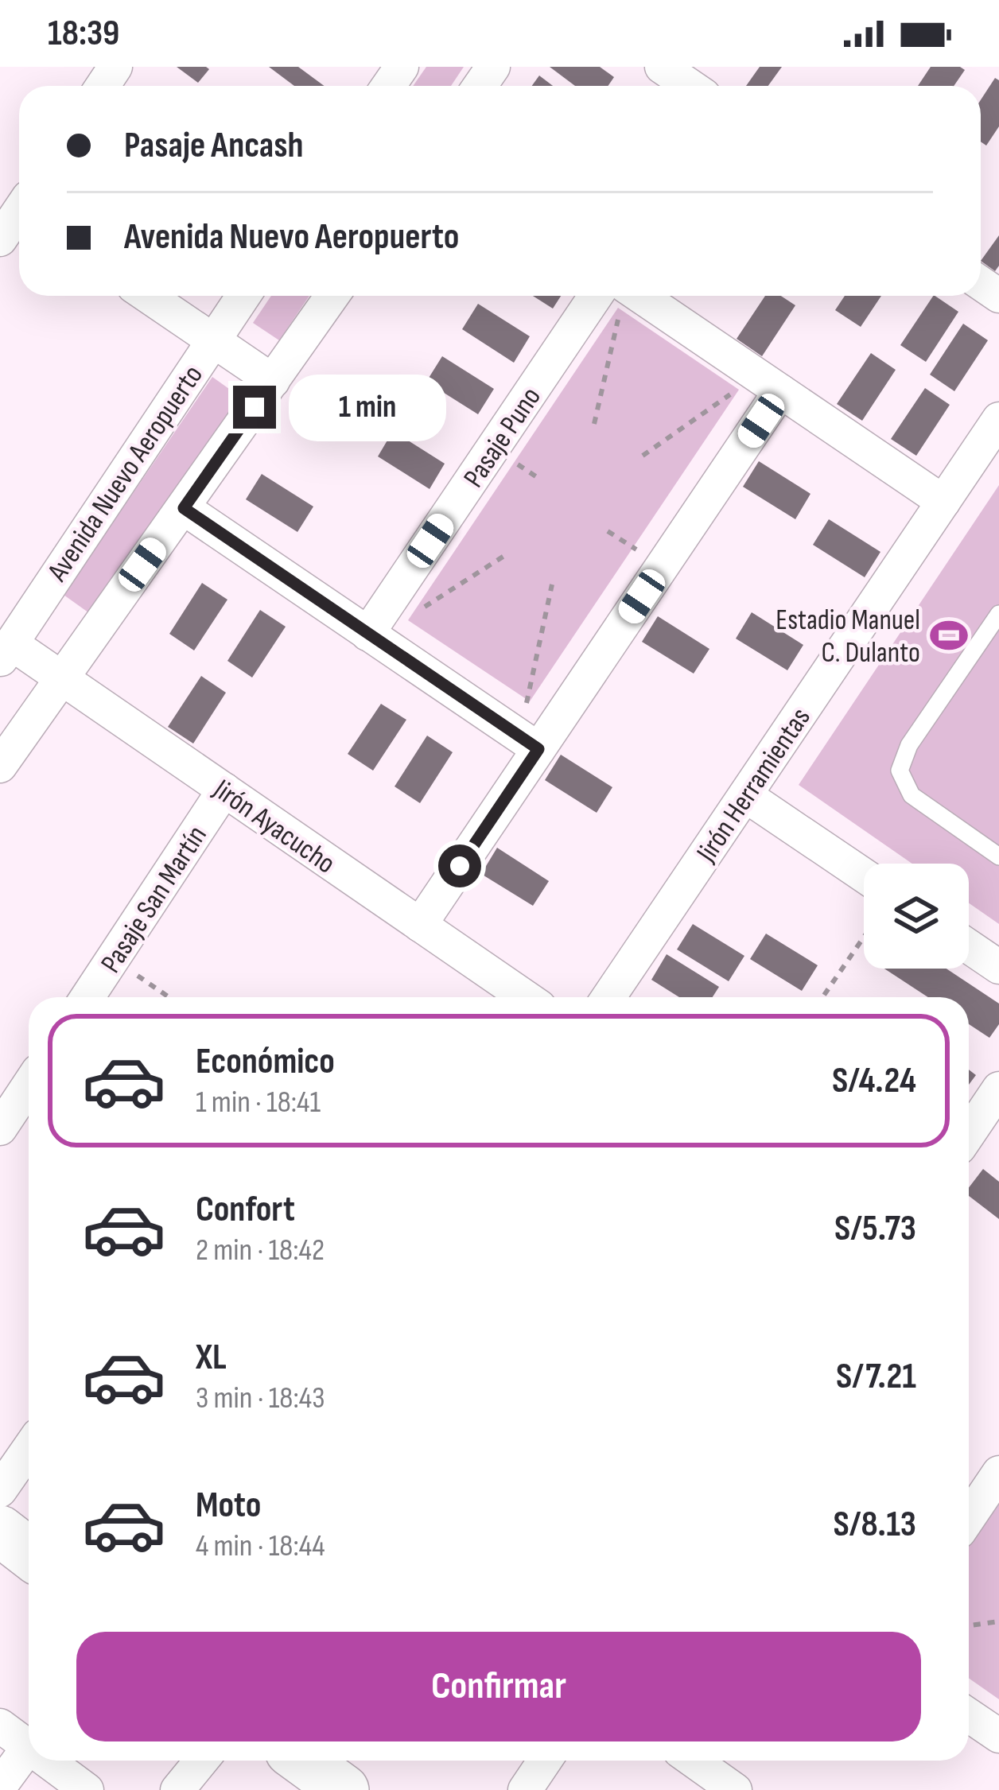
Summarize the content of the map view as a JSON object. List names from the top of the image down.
{
  "streets": {
    "street": [
      "Pasaje Puno",
      "Avenida Nuevo Aeropuerto",
      "Jirón Herramientas",
      "Jirón Ayacucho",
      "Pasaje San Martín"
    ]
  },
  "crossings": [
    ["Avenida Nuevo Aeropuerto", "Jirón Ayacucho"],
    ["Jirón Ayacucho", "Pasaje San Martín"]
  ],
  "places": {
    "sports": ["Estadio Manuel C. Dulanto"]
  },
  "page": {
    "status": "18:39",
    "banner": ["Pasaje Ancash", "Avenida Nuevo Aeropuerto"],
    "bubble": "1 min",
    "list": [
      {
        "name": "Económico",
        "note": "1 min · 18:41",
        "value": "S/4.24"
      },
      {
        "name": "Confort",
        "note": "2 min · 18:42",
        "value": "S/5.73"
      },
      {
        "name": "XL",
        "note": "3 min · 18:43",
        "value": "S/7.21"
      },
      {
        "name": "Moto",
        "note": "4 min · 18:44",
        "value": "S/8.13"
      }
    ],
    "buttons": "Confirmar"
  }
}
